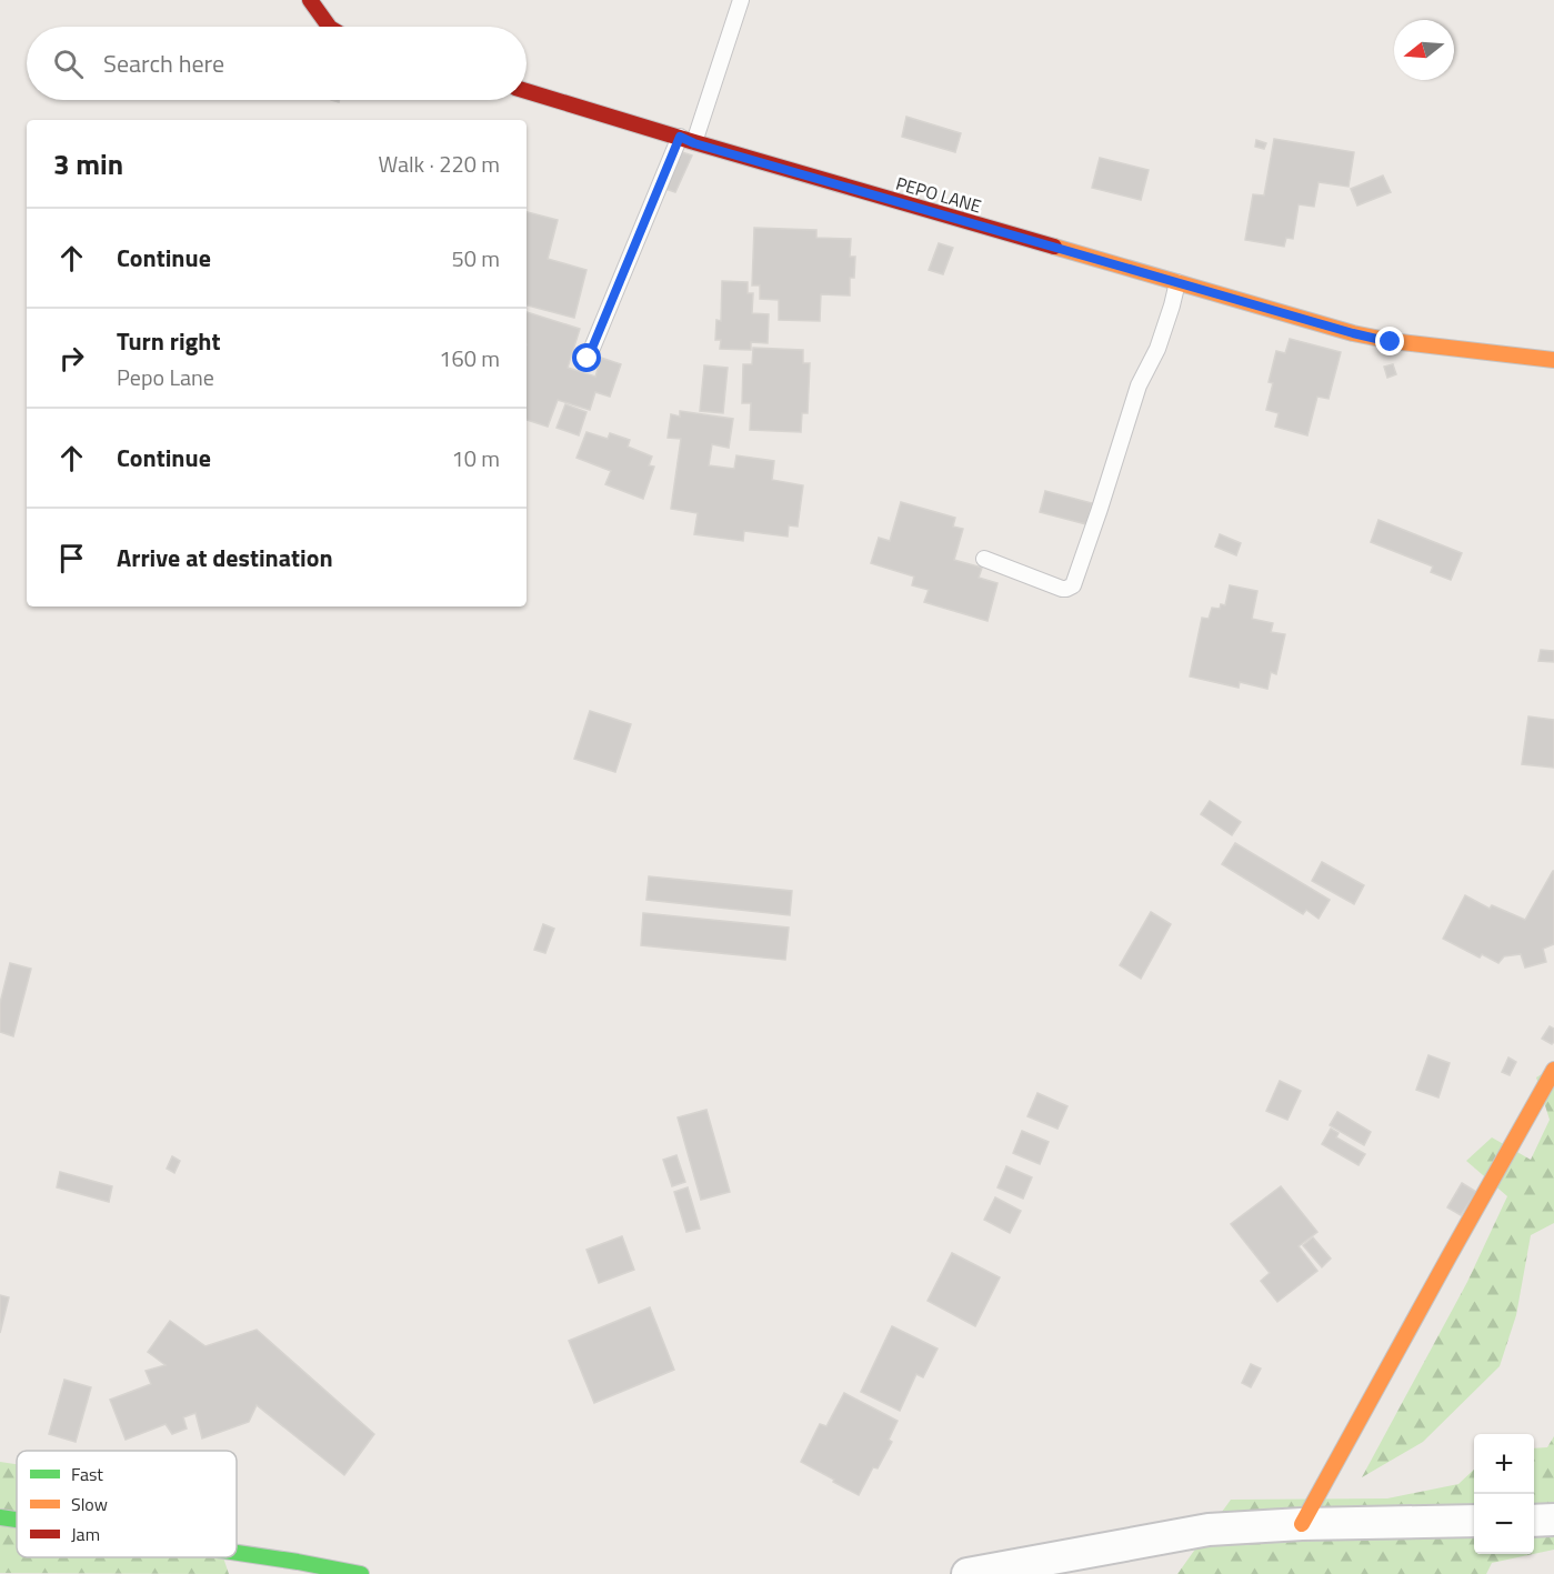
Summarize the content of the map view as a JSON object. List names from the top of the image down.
{
  "streets": {
    "street": ["PEPO LANE"]
  },
  "legend": ["Fast", "Slow", "Jam"],
  "north": "left",
  "page": {
    "search": "Search here",
    "heading": ["3 min", "Walk · 220 m"],
    "list": [
      ["Continue", "50 m"],
      ["Turn right", "Pepo Lane", "160 m"],
      ["Continue", "10 m"],
      "Arrive at destination"
    ],
    "map_buttons": ["+", "−"]
  }
}
